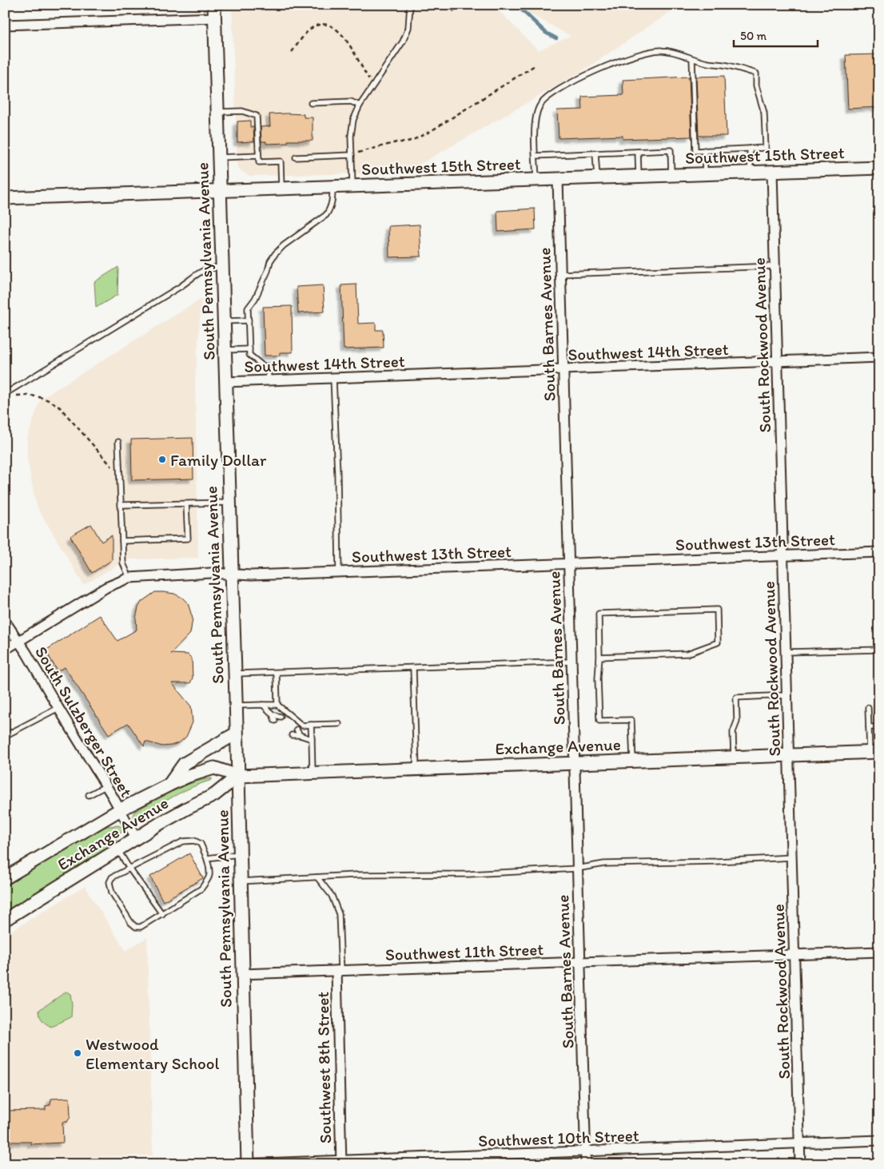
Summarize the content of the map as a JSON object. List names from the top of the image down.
{
  "streets": {
    "main road": ["Southwest 15th Street", "South Pennsylvania Avenue", "Exchange Avenue"],
    "street": [
      "South Barnes Avenue",
      "South Rockwood Avenue",
      "Southwest 14th Street",
      "Southwest 13th Street",
      "South Sulzberger Street",
      "Southwest 11th Street",
      "Southwest 8th Street",
      "Southwest 10th Street"
    ]
  },
  "crossings": [
    ["Southwest 15th Street", "South Pennsylvania Avenue"],
    ["Southwest 15th Street", "South Barnes Avenue"],
    ["Southwest 15th Street", "South Rockwood Avenue"],
    ["South Pennsylvania Avenue", "Southwest 14th Street"],
    ["South Pennsylvania Avenue", "Southwest 13th Street"],
    ["South Pennsylvania Avenue", "Exchange Avenue"],
    ["South Pennsylvania Avenue", "Southwest 11th Street"],
    ["South Pennsylvania Avenue", "Southwest 10th Street"],
    ["South Barnes Avenue", "Southwest 14th Street"],
    ["South Barnes Avenue", "Southwest 13th Street"],
    ["South Barnes Avenue", "Exchange Avenue"],
    ["South Barnes Avenue", "Southwest 11th Street"],
    ["South Barnes Avenue", "Southwest 10th Street"],
    ["South Rockwood Avenue", "Southwest 14th Street"],
    ["South Rockwood Avenue", "Southwest 13th Street"],
    ["South Rockwood Avenue", "Exchange Avenue"],
    ["South Rockwood Avenue", "Southwest 11th Street"],
    ["South Rockwood Avenue", "Southwest 10th Street"],
    ["Southwest 13th Street", "South Sulzberger Street"],
    ["South Sulzberger Street", "Exchange Avenue"],
    ["Southwest 11th Street", "Southwest 8th Street"],
    ["Southwest 8th Street", "Southwest 10th Street"]
  ],
  "places": ["Family Dollar", "Westwood Elementary School"],
  "scale_bar": "50 m"
}
